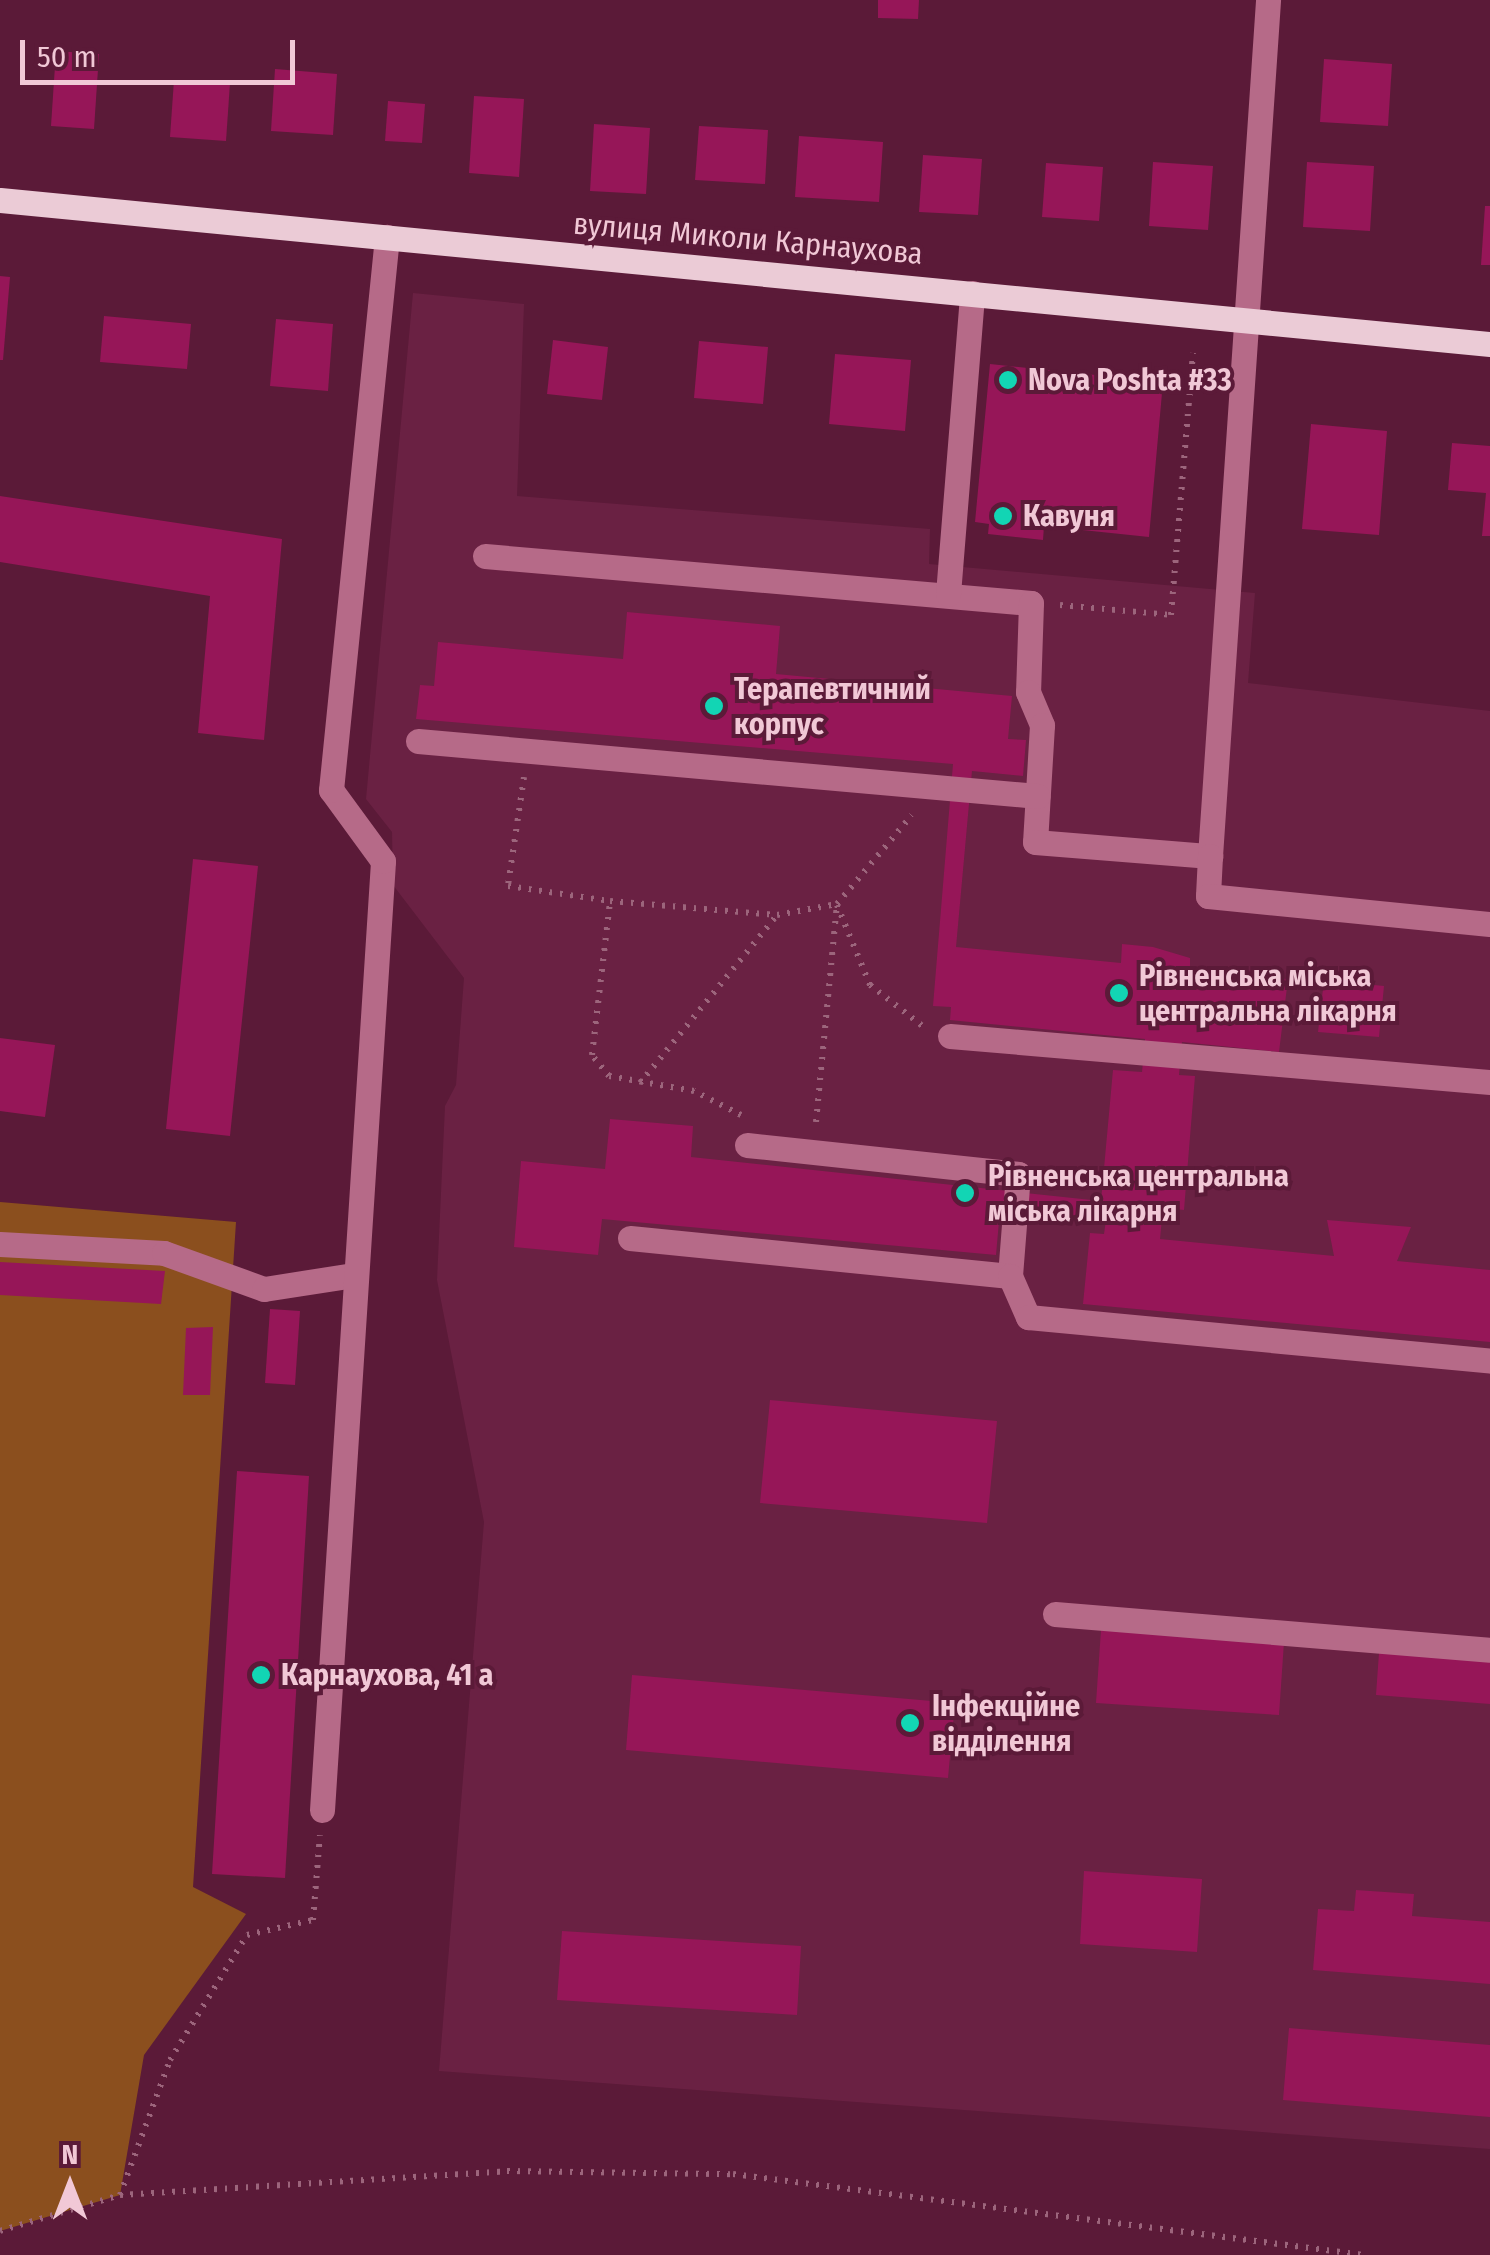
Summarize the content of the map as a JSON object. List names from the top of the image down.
{
  "streets": {
    "main road": ["вулиця Миколи Карнаухова"]
  },
  "places": [
    "Nova Poshta #33",
    "Кавуня",
    "Терапевтичний корпус",
    "Рівненська міська центральна лікарня",
    "Рівненська центральна міська лікарня",
    "Карнаухова, 41 а",
    "Інфекційне відділення"
  ],
  "scale_bar": "50 m",
  "north": "top"
}
